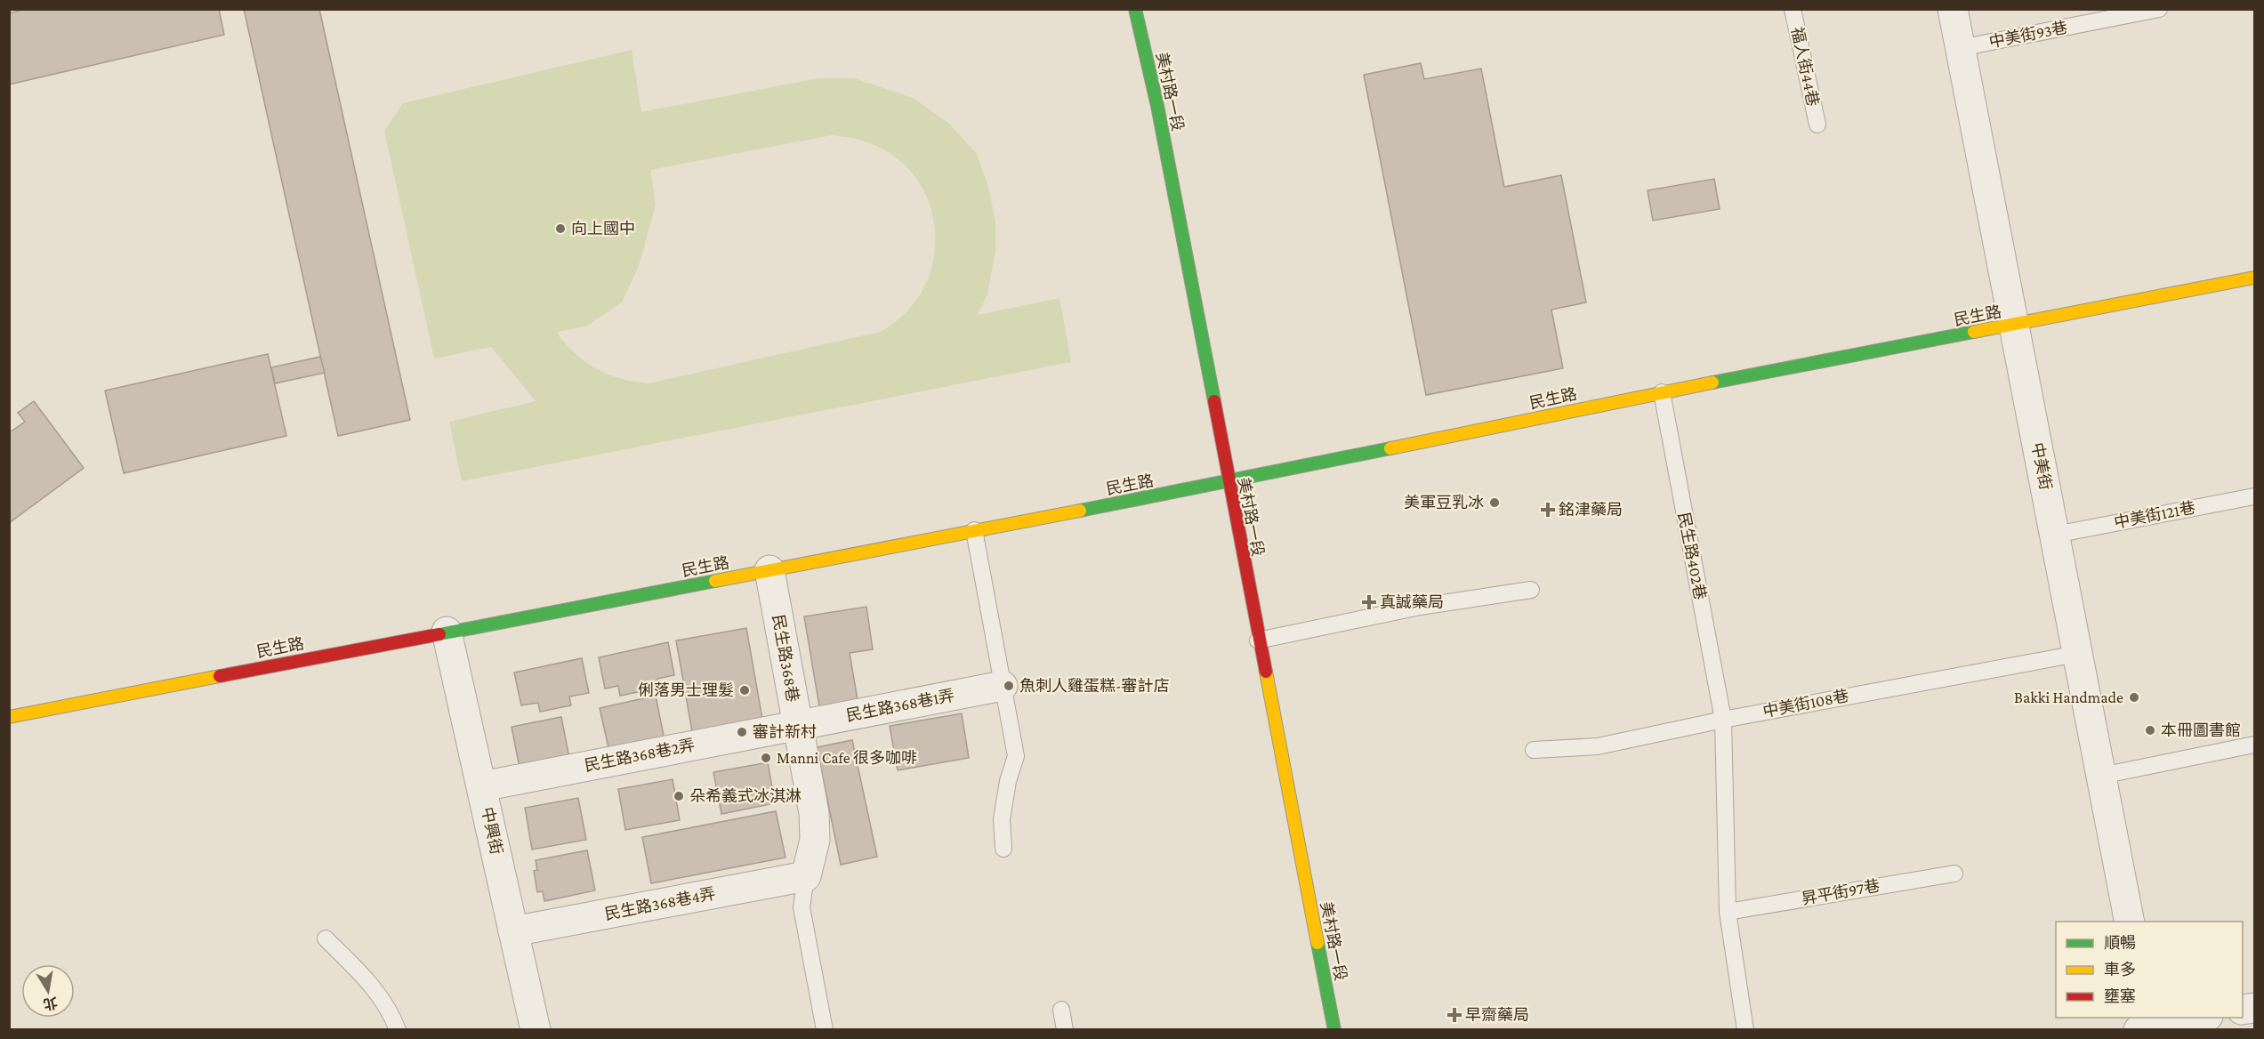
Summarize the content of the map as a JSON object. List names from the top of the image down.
{
  "streets": {
    "street": [
      "美村路一段",
      "民生路",
      "中美街",
      "民生路368巷",
      "民生路368巷1弄",
      "民生路368巷2弄",
      "中興街",
      "民生路368巷4弄"
    ],
    "lane": [
      "中美街93巷",
      "福人街44巷",
      "中美街121巷",
      "民生路402巷",
      "中美街108巷",
      "昇平街97巷"
    ]
  },
  "crossings": [
    ["中美街93巷", "中美街"],
    ["美村路一段", "民生路"],
    ["民生路", "中美街"],
    ["民生路", "民生路402巷"],
    ["民生路", "民生路368巷"],
    ["民生路", "中興街"],
    ["中美街", "中美街121巷"],
    ["中美街", "中美街108巷"],
    ["民生路402巷", "中美街108巷"],
    ["民生路368巷", "民生路368巷1弄"],
    ["民生路368巷", "民生路368巷2弄"],
    ["民生路368巷", "民生路368巷4弄"],
    ["民生路368巷1弄", "民生路368巷2弄"],
    ["民生路368巷2弄", "中興街"],
    ["中興街", "民生路368巷4弄"]
  ],
  "places": {
    "other": [
      "向上國中",
      "美軍豆乳冰",
      "魚刺人雞蛋糕-審計店",
      "俐落男士理髮",
      "Bakki Handmade",
      "本冊圖書館",
      "審計新村",
      "Manni Cafe 很多咖啡",
      "朵希義式冰淇淋"
    ],
    "health": ["銘津藥局", "真誠藥局", "早齋藥局"]
  },
  "legend": ["順暢", "車多", "壅塞"],
  "north": "bottom"
}
